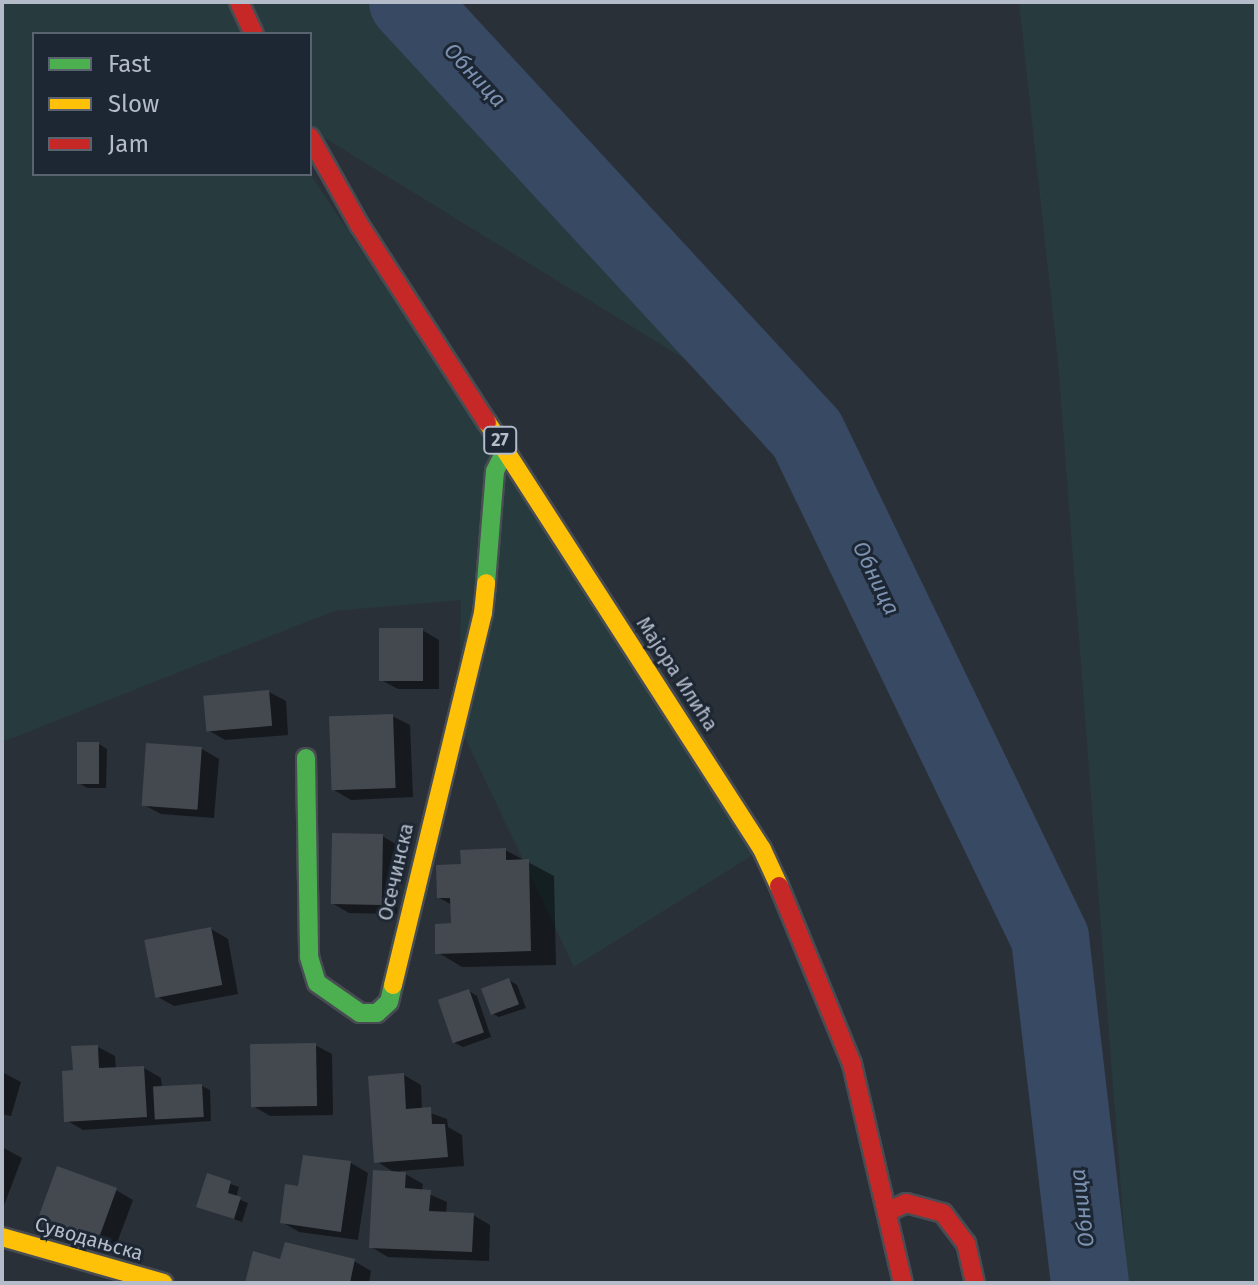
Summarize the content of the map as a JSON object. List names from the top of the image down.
{
  "streets": {
    "main road": [
      "27",
      "Мајора Илића",
      "Осечинска",
      "Суводањска"
    ]
  },
  "crossings": [
    ["Мајора Илића", "Осечинска"]
  ],
  "water": ["Обница"],
  "legend": ["Fast", "Slow", "Jam"]
}
